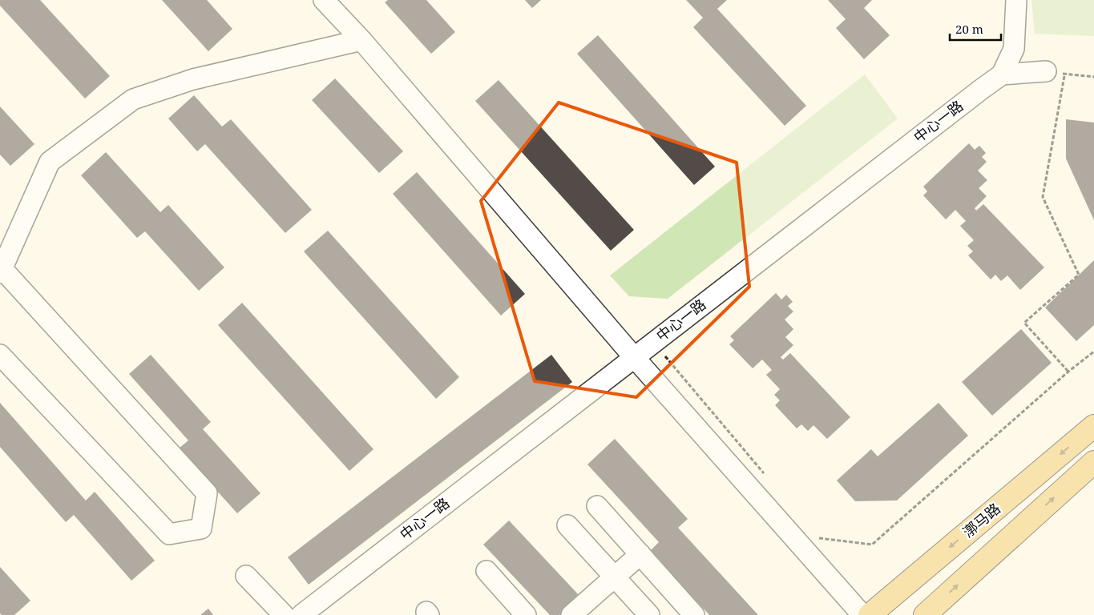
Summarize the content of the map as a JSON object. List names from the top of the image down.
{
  "streets": {
    "main road": ["漷马路"],
    "street": ["中心一路"]
  },
  "scale_bar": "20 m"
}
